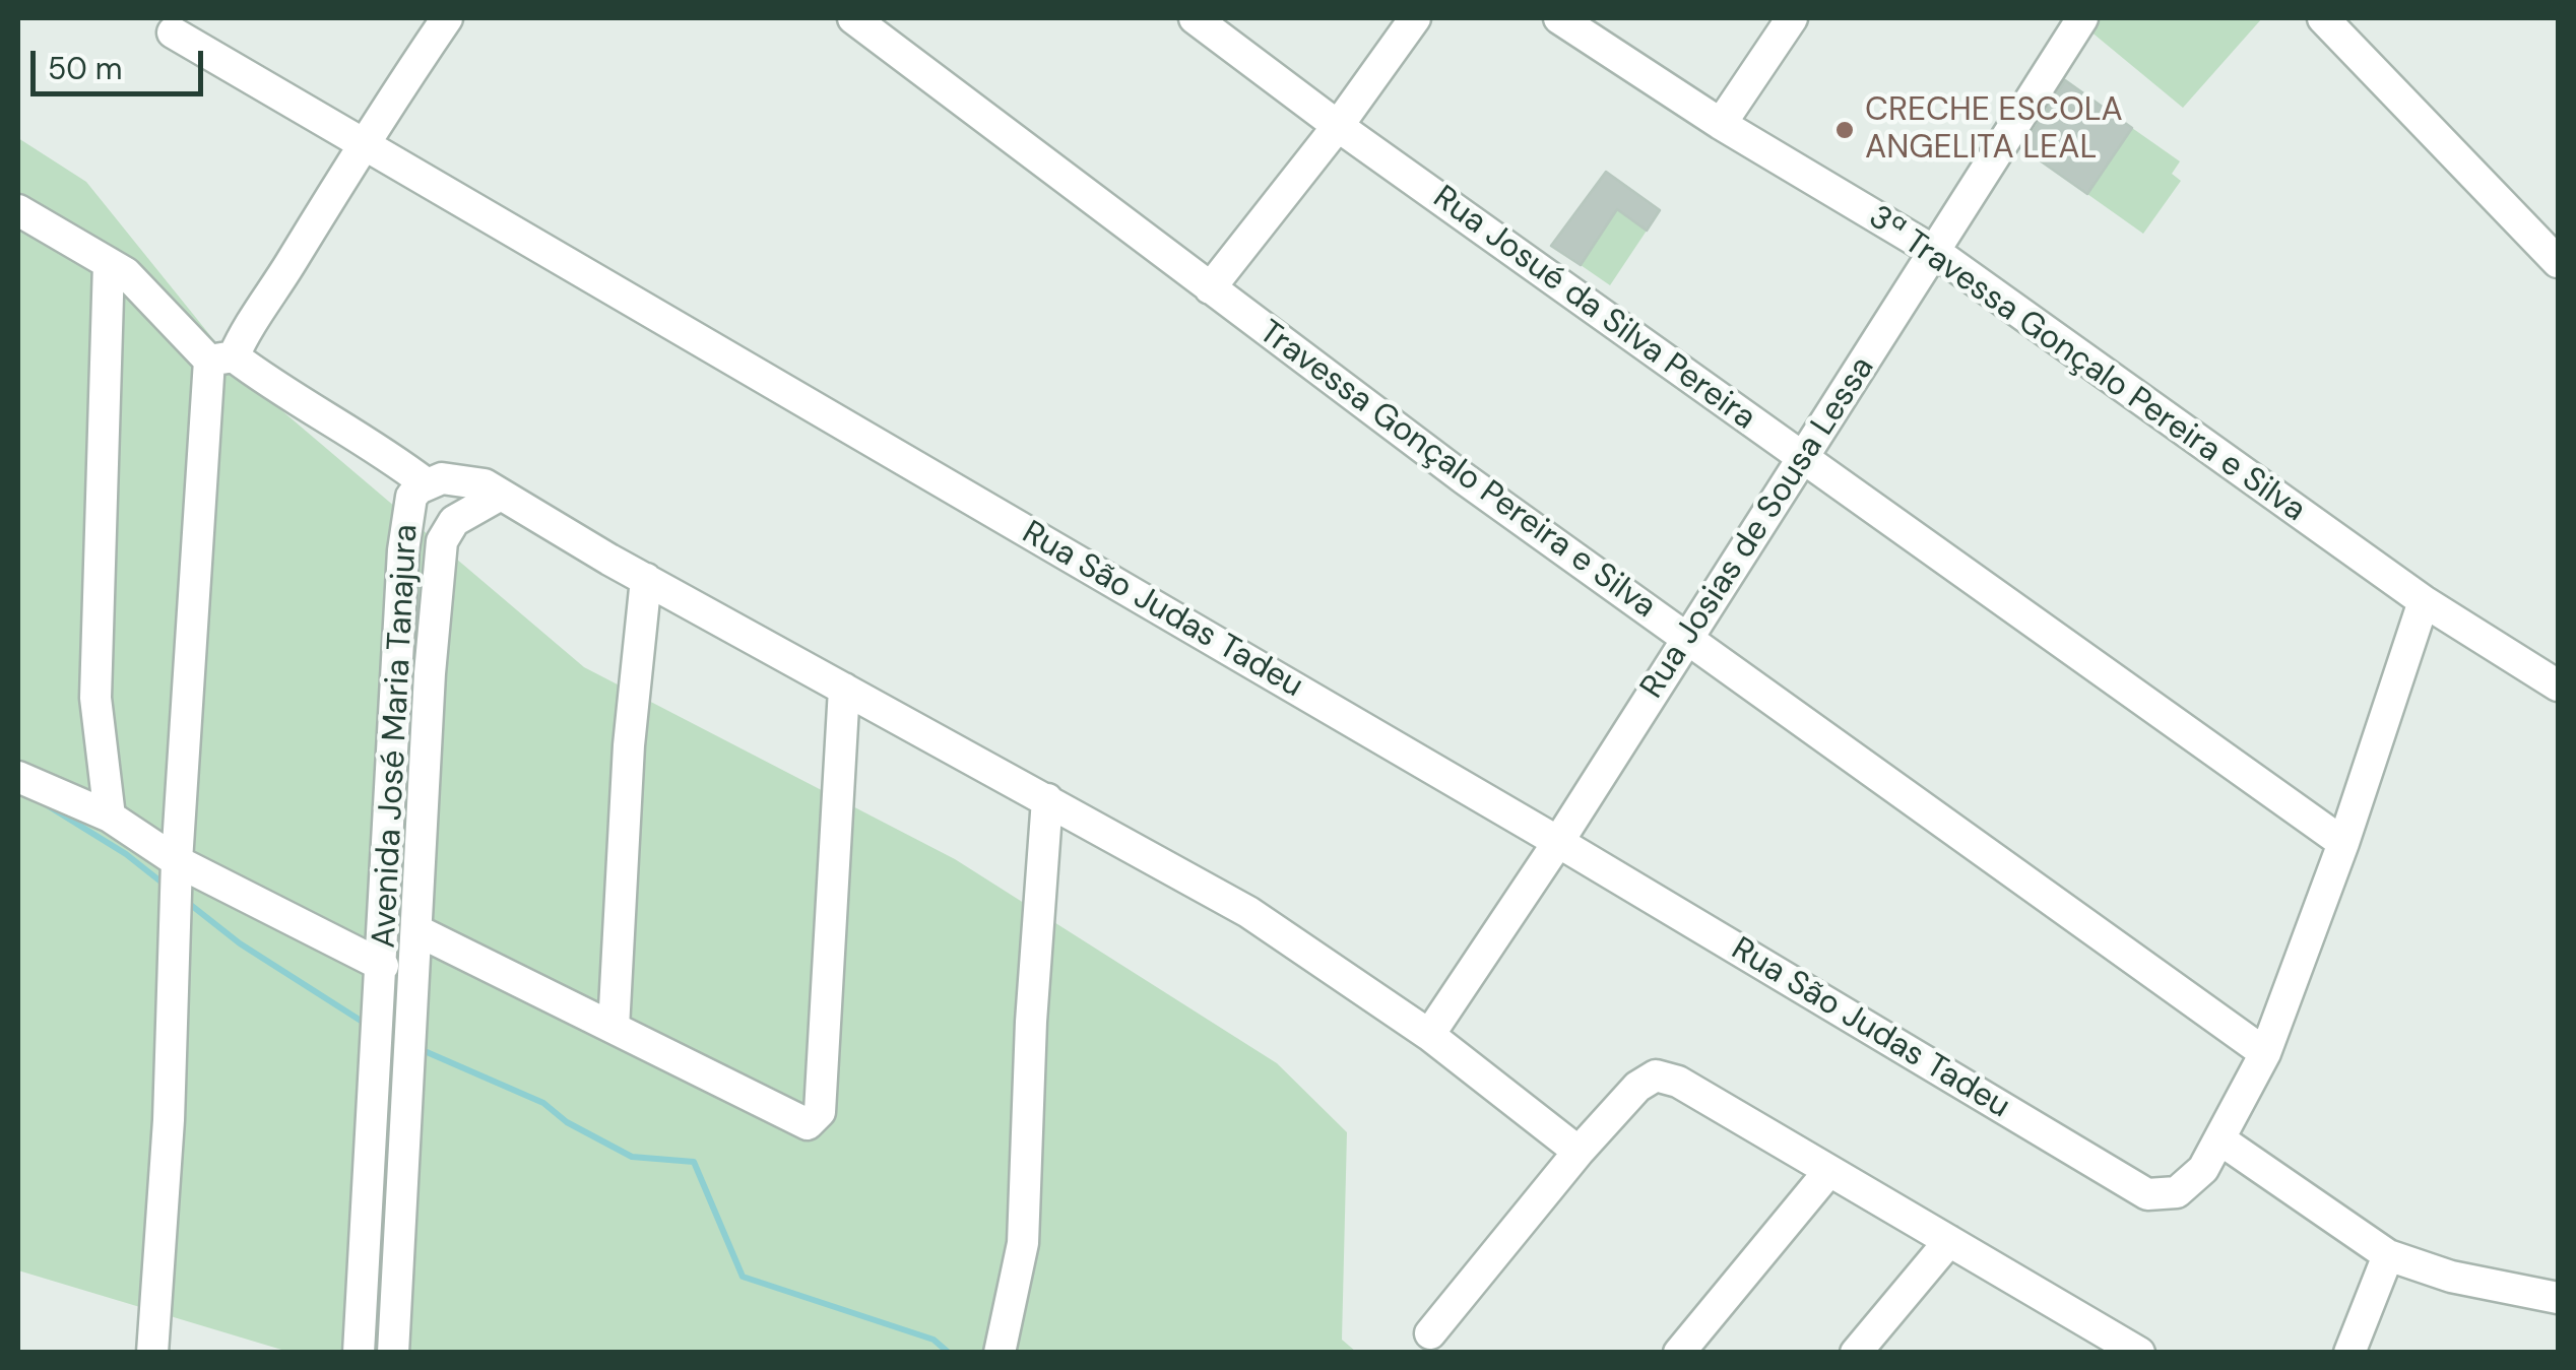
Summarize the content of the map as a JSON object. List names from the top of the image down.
{
  "streets": {
    "street": [
      "Rua Josué da Silva Pereira",
      "3ª Travessa Gonçalo Pereira e Silva",
      "Travessa Gonçalo Pereira e Silva",
      "Rua Josias de Sousa Lessa",
      "Rua São Judas Tadeu",
      "Avenida José Maria Tanajura"
    ]
  },
  "crossings": [
    ["Rua Josué da Silva Pereira", "Rua Josias de Sousa Lessa"],
    ["3ª Travessa Gonçalo Pereira e Silva", "Rua Josias de Sousa Lessa"],
    ["Travessa Gonçalo Pereira e Silva", "Rua Josias de Sousa Lessa"],
    ["Rua Josias de Sousa Lessa", "Rua São Judas Tadeu"]
  ],
  "places": ["CRECHE ESCOLA ANGELITA LEAL"],
  "scale_bar": "50 m"
}
